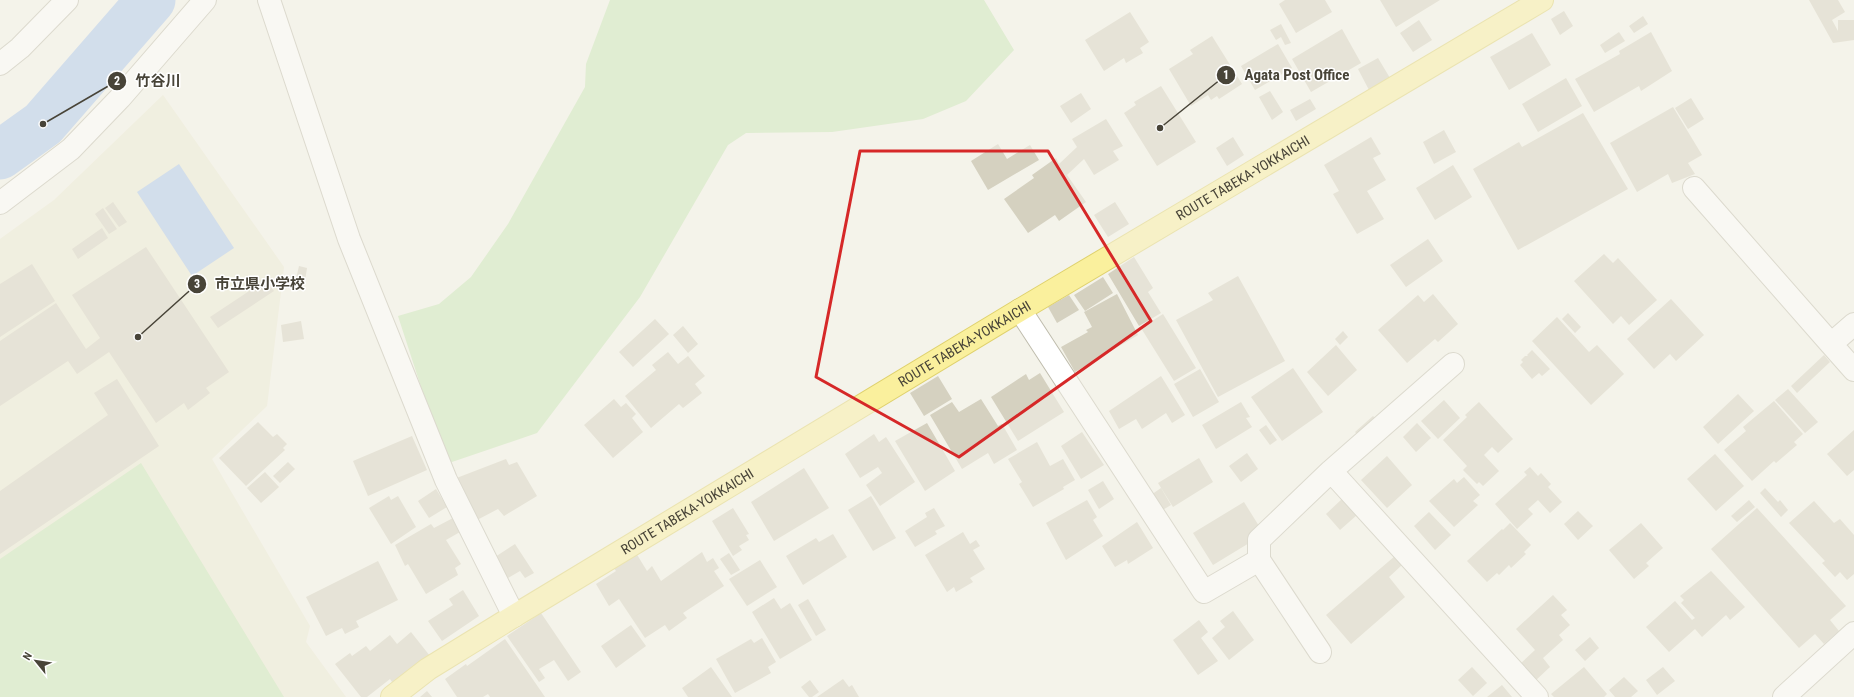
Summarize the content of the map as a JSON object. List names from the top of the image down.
{
  "streets": {
    "main road": ["ROUTE TABEKA-YOKKAICHI"]
  },
  "places": ["竹谷川", "Agata Post Office", "市立県小学校"],
  "north": "top left"
}
